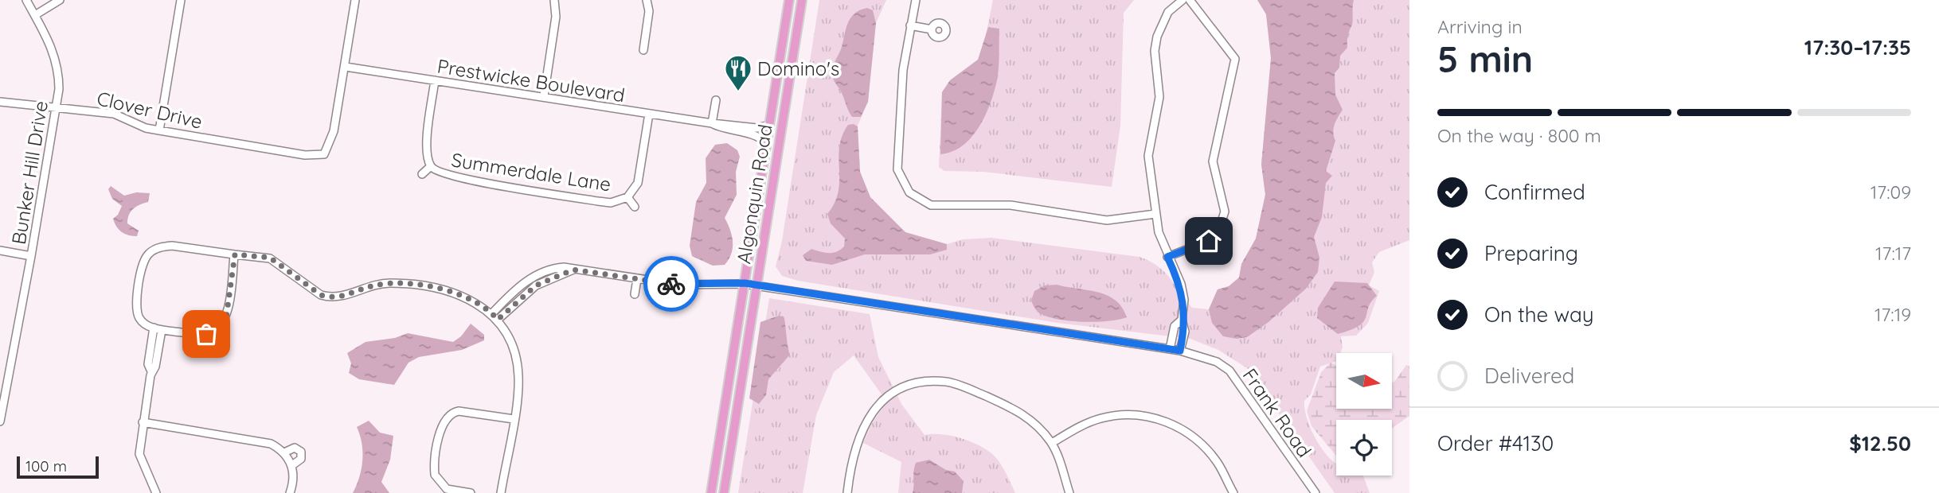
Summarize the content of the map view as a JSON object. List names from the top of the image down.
{
  "streets": {
    "main road": ["Algonquin Road"],
    "street": [
      "Prestwicke Boulevard",
      "Clover Drive",
      "Summerdale Lane",
      "Bunker Hill Drive",
      "Frank Road"
    ]
  },
  "crossings": [
    ["Prestwicke Boulevard", "Clover Drive"],
    ["Prestwicke Boulevard", "Summerdale Lane"],
    ["Clover Drive", "Bunker Hill Drive"],
    ["Algonquin Road", "Frank Road"]
  ],
  "places": {
    "restaurant": ["Domino's"]
  },
  "scale_bar": "100 m",
  "north": "right",
  "page": {
    "heading": ["5 min", "Arriving in", "17:30–17:35"],
    "panel": ["Order #4130", "$12.50"],
    "bar": "On the way · 800 m",
    "list": [
      ["Confirmed", "17:09"],
      ["Preparing", "17:17"],
      ["On the way", "17:19"],
      "Delivered"
    ],
    "scale": "100 m"
  }
}
